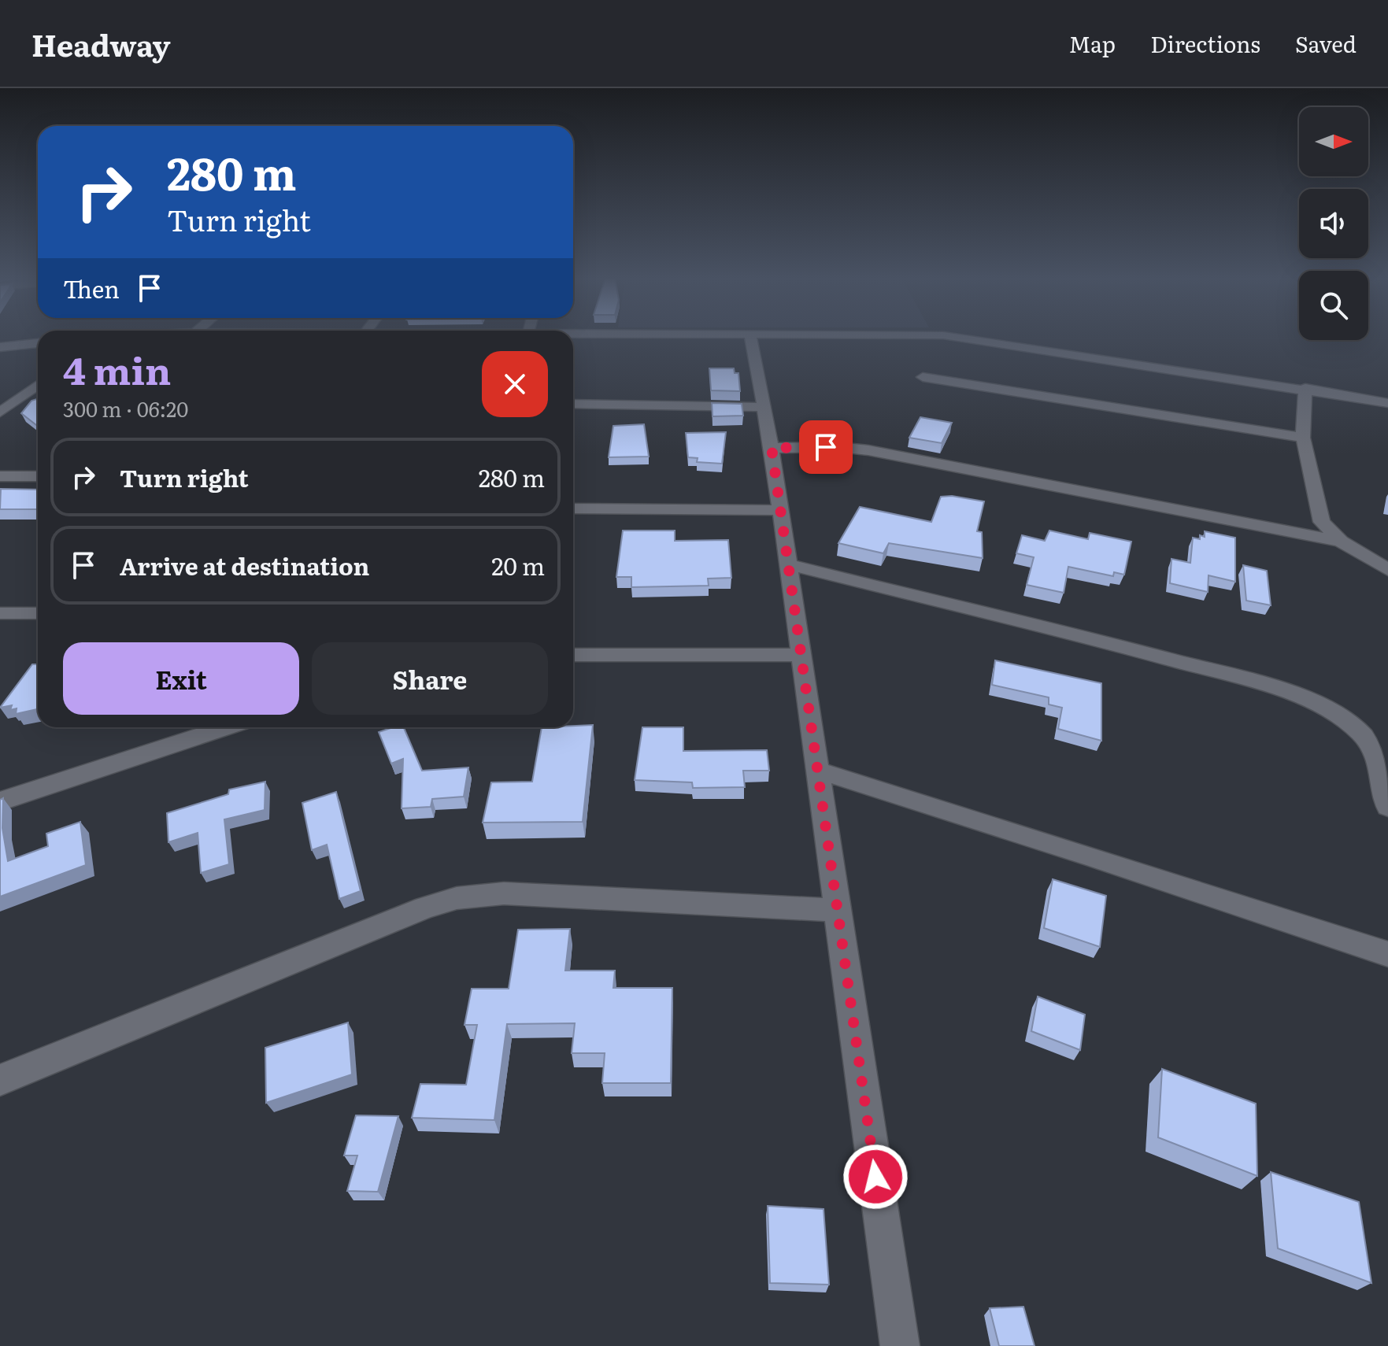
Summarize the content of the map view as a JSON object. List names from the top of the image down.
{
  "north": "right",
  "page": {
    "header": "Headway",
    "nav": ["Map", "Directions", "Saved"],
    "turn": ["280 m", "Turn right"],
    "then": "Then",
    "heading": ["4 min", "300 m · 06:20"],
    "list": [
      {
        "name": "Turn right",
        "value": "280 m"
      },
      {
        "name": "Arrive at destination",
        "value": "20 m"
      }
    ],
    "buttons": ["Exit", "Share"]
  }
}
